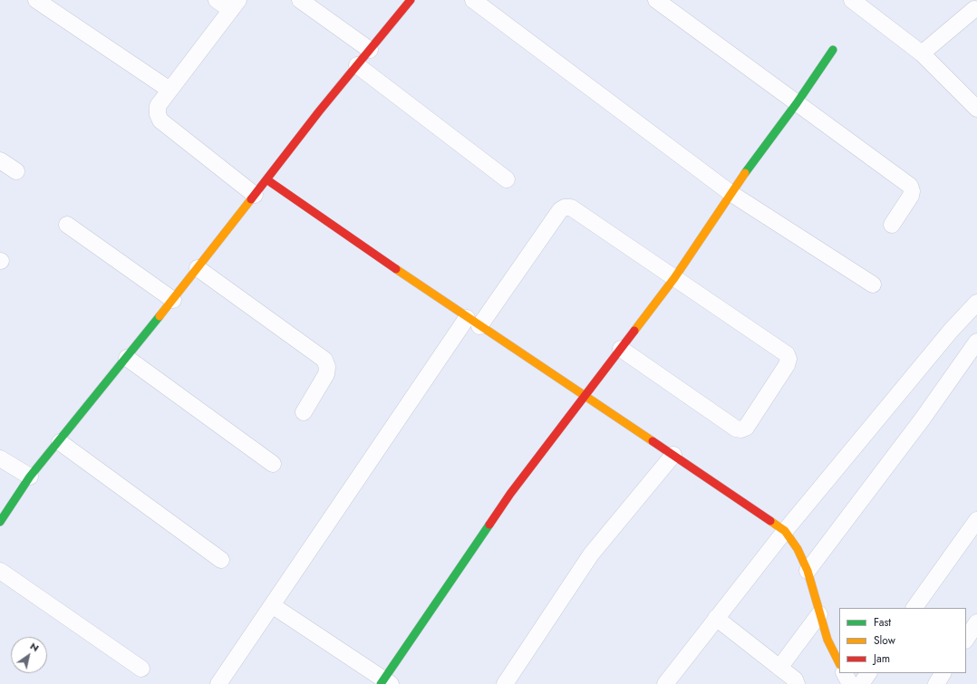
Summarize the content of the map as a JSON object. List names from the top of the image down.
{
  "legend": ["Fast", "Slow", "Jam"],
  "north": "top right"
}
